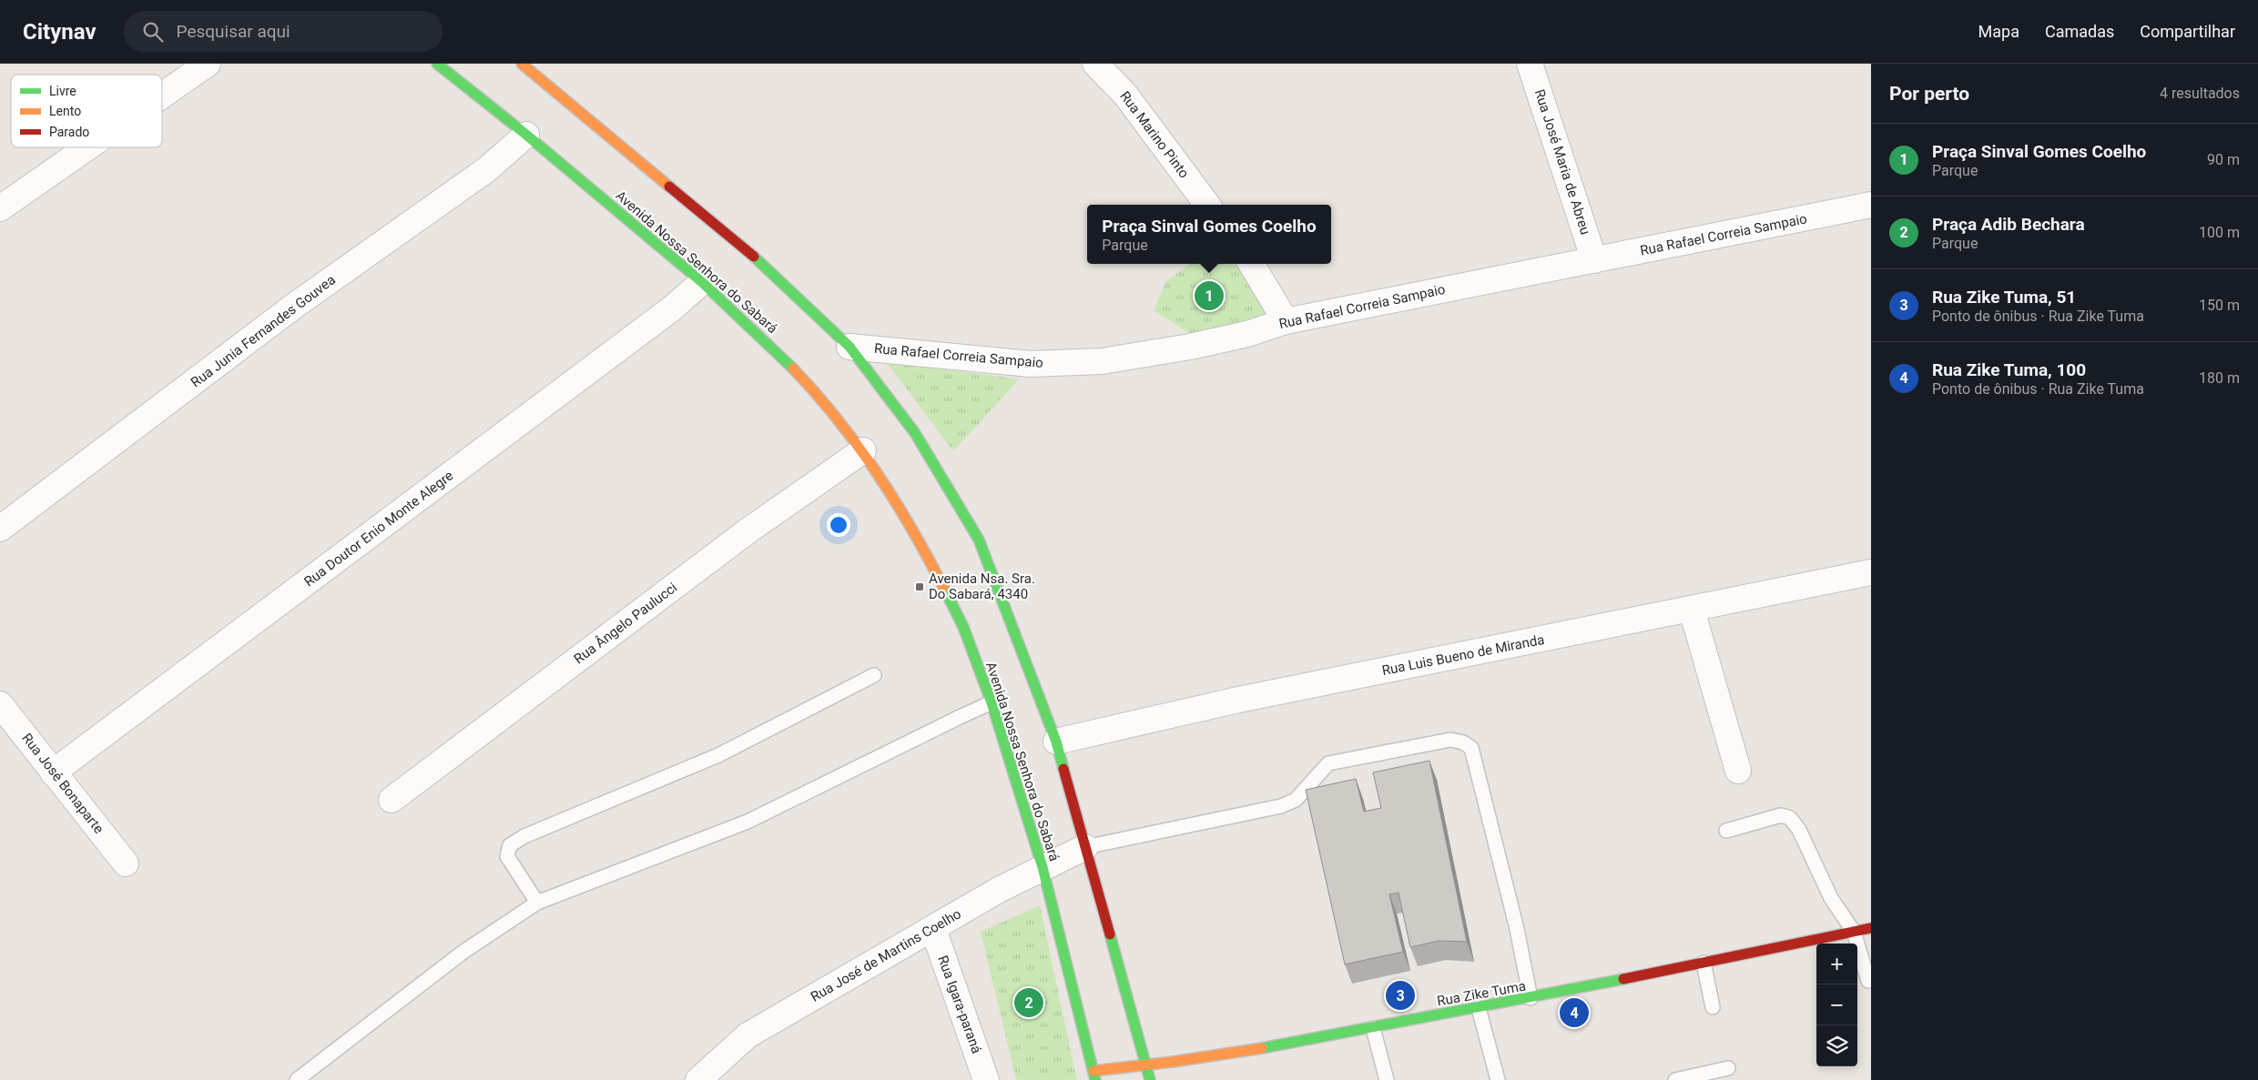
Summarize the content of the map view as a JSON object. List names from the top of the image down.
{
  "streets": {
    "main road": ["Avenida Nossa Senhora do Sabará", "Rua Zike Tuma"],
    "street": [
      "Rua Marino Pinto",
      "Rua José Maria de Abreu",
      "Rua Rafael Correia Sampaio",
      "Rua Junia Fernandes Gouvea",
      "Rua Doutor Enio Monte Alegre",
      "Rua Ângelo Paulucci",
      "Rua Luis Bueno de Miranda",
      "Rua José Bonaparte",
      "Rua José de Martins Coelho",
      "Rua Igara-paraná"
    ]
  },
  "crossings": [
    ["Rua José Maria de Abreu", "Rua Rafael Correia Sampaio"],
    ["Avenida Nossa Senhora do Sabará", "Rua Junia Fernandes Gouvea"],
    ["Avenida Nossa Senhora do Sabará", "Rua Doutor Enio Monte Alegre"],
    ["Avenida Nossa Senhora do Sabará", "Rua Ângelo Paulucci"],
    ["Avenida Nossa Senhora do Sabará", "Rua José de Martins Coelho"],
    ["Avenida Nossa Senhora do Sabará", "Rua Zike Tuma"],
    ["Rua Doutor Enio Monte Alegre", "Rua José Bonaparte"],
    ["Rua José de Martins Coelho", "Rua Igara-paraná"]
  ],
  "places": {
    "transit": ["Avenida Nsa. Sra. Do Sabará, 4340"]
  },
  "legend": ["Livre", "Lento", "Parado"],
  "page": {
    "header": "Citynav",
    "search": "Pesquisar aqui",
    "nav": ["Mapa", "Camadas", "Compartilhar"],
    "heading": ["Por perto", "4 resultados"],
    "list": [
      {
        "mark": "1",
        "name": "Praça Sinval Gomes Coelho",
        "note": "Parque",
        "value": "90 m"
      },
      {
        "mark": "2",
        "name": "Praça Adib Bechara",
        "note": "Parque",
        "value": "100 m"
      },
      {
        "mark": "3",
        "name": "Rua Zike Tuma, 51",
        "note": "Ponto de ônibus · Rua Zike Tuma",
        "value": "150 m"
      },
      {
        "mark": "4",
        "name": "Rua Zike Tuma, 100",
        "note": "Ponto de ônibus · Rua Zike Tuma",
        "value": "180 m"
      }
    ],
    "popup": ["Praça Sinval Gomes Coelho", "Parque"],
    "pins": [
      "1",
      "3",
      "2",
      "4"
    ],
    "map_buttons": ["+", "−"]
  }
}
